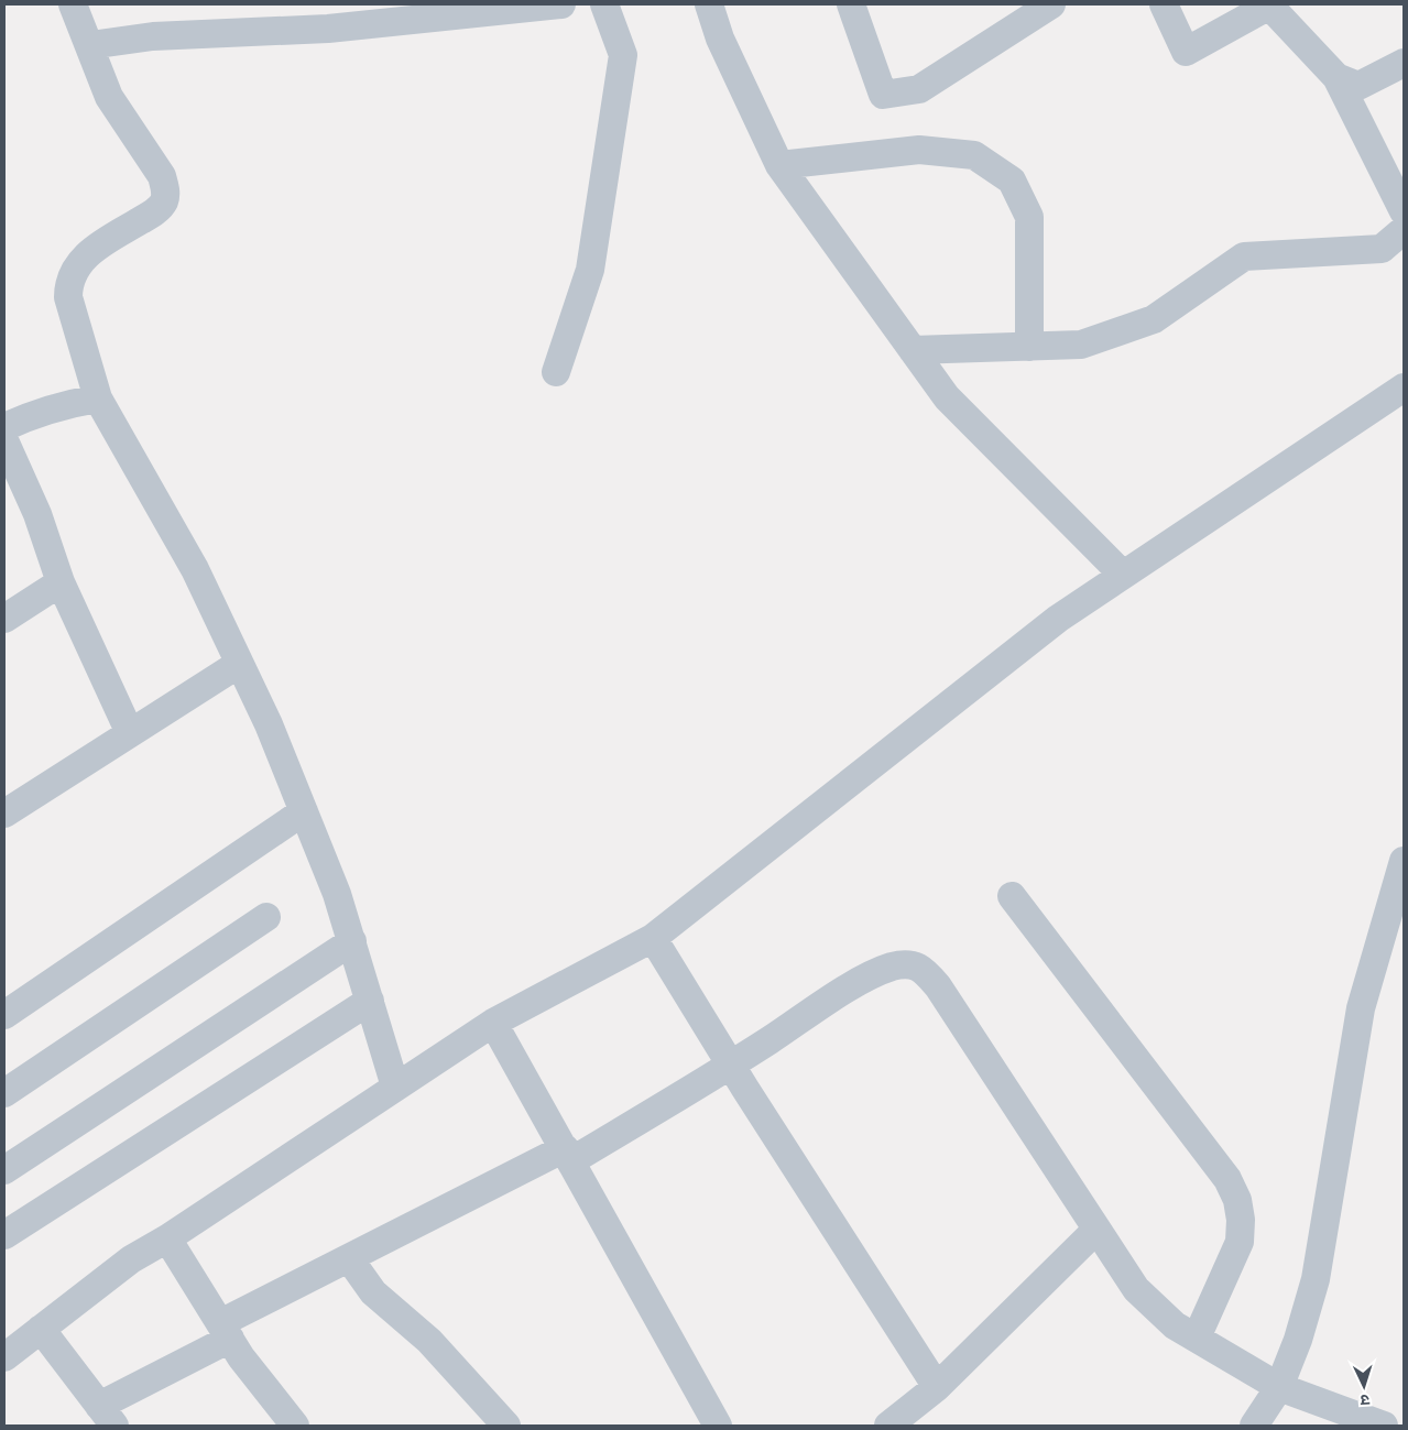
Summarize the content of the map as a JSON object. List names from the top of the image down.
{
  "north": "bottom"
}
